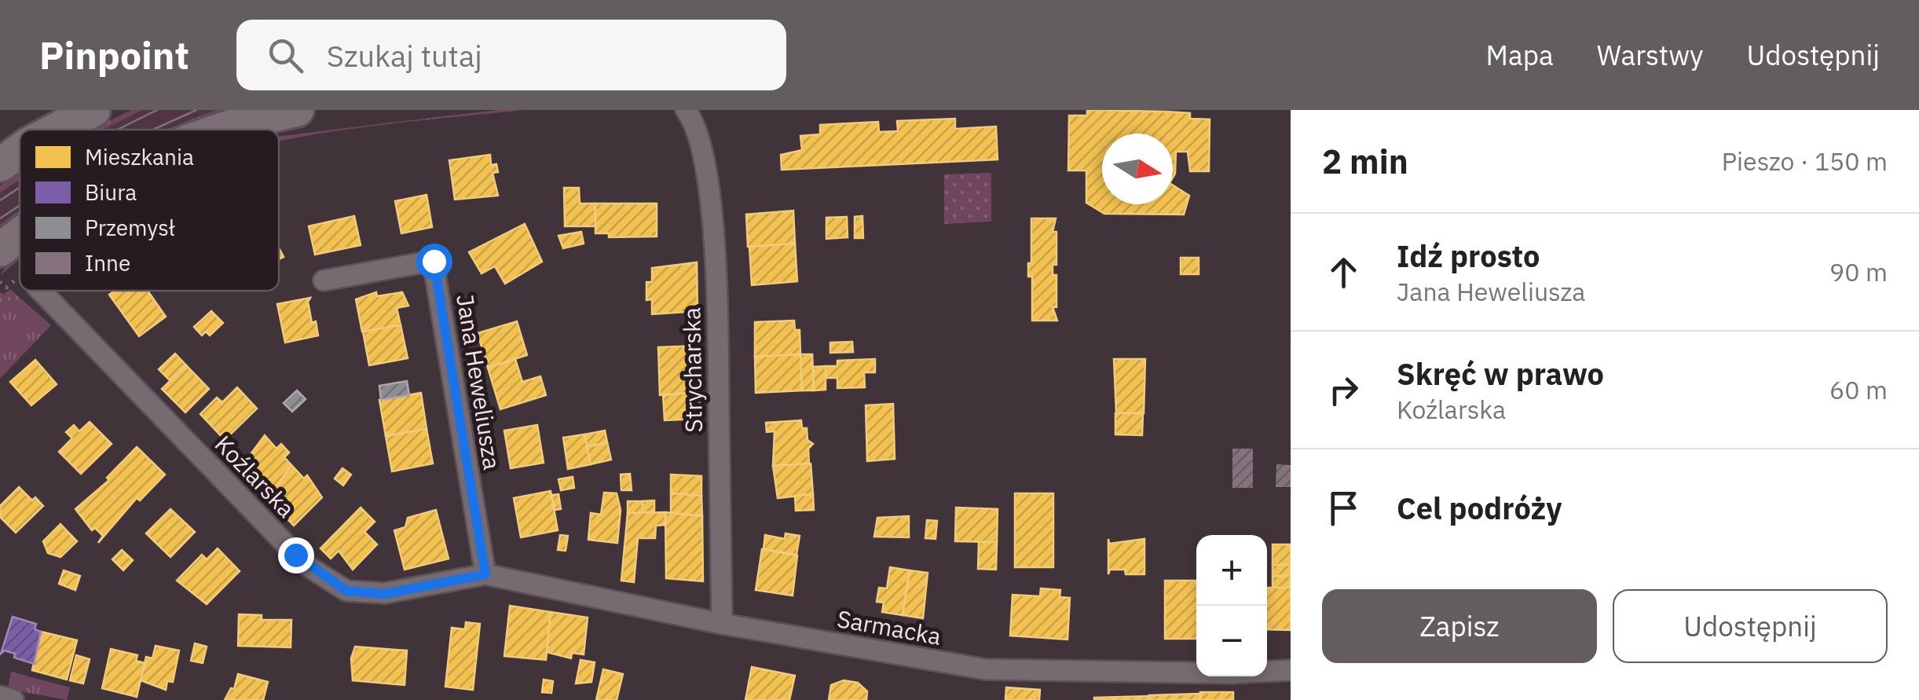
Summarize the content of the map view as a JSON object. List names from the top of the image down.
{
  "streets": {
    "street": [
      "Strycharska",
      "Jana Heweliusza",
      "Koźlarska",
      "Sarmacka"
    ]
  },
  "crossings": [
    ["Strycharska", "Sarmacka"],
    ["Jana Heweliusza", "Koźlarska"],
    ["Jana Heweliusza", "Sarmacka"],
    ["Koźlarska", "Sarmacka"]
  ],
  "legend": [
    "Mieszkania",
    "Biura",
    "Przemysł",
    "Inne"
  ],
  "north": "right",
  "page": {
    "header": "Pinpoint",
    "search": "Szukaj tutaj",
    "nav": ["Mapa", "Warstwy", "Udostępnij"],
    "heading": ["2 min", "Pieszo · 150 m"],
    "list": [
      ["Idź prosto", "Jana Heweliusza", "90 m"],
      ["Skręć w prawo", "Koźlarska", "60 m"],
      "Cel podróży"
    ],
    "map_buttons": ["+", "−"],
    "buttons": ["Zapisz", "Udostępnij"]
  }
}
